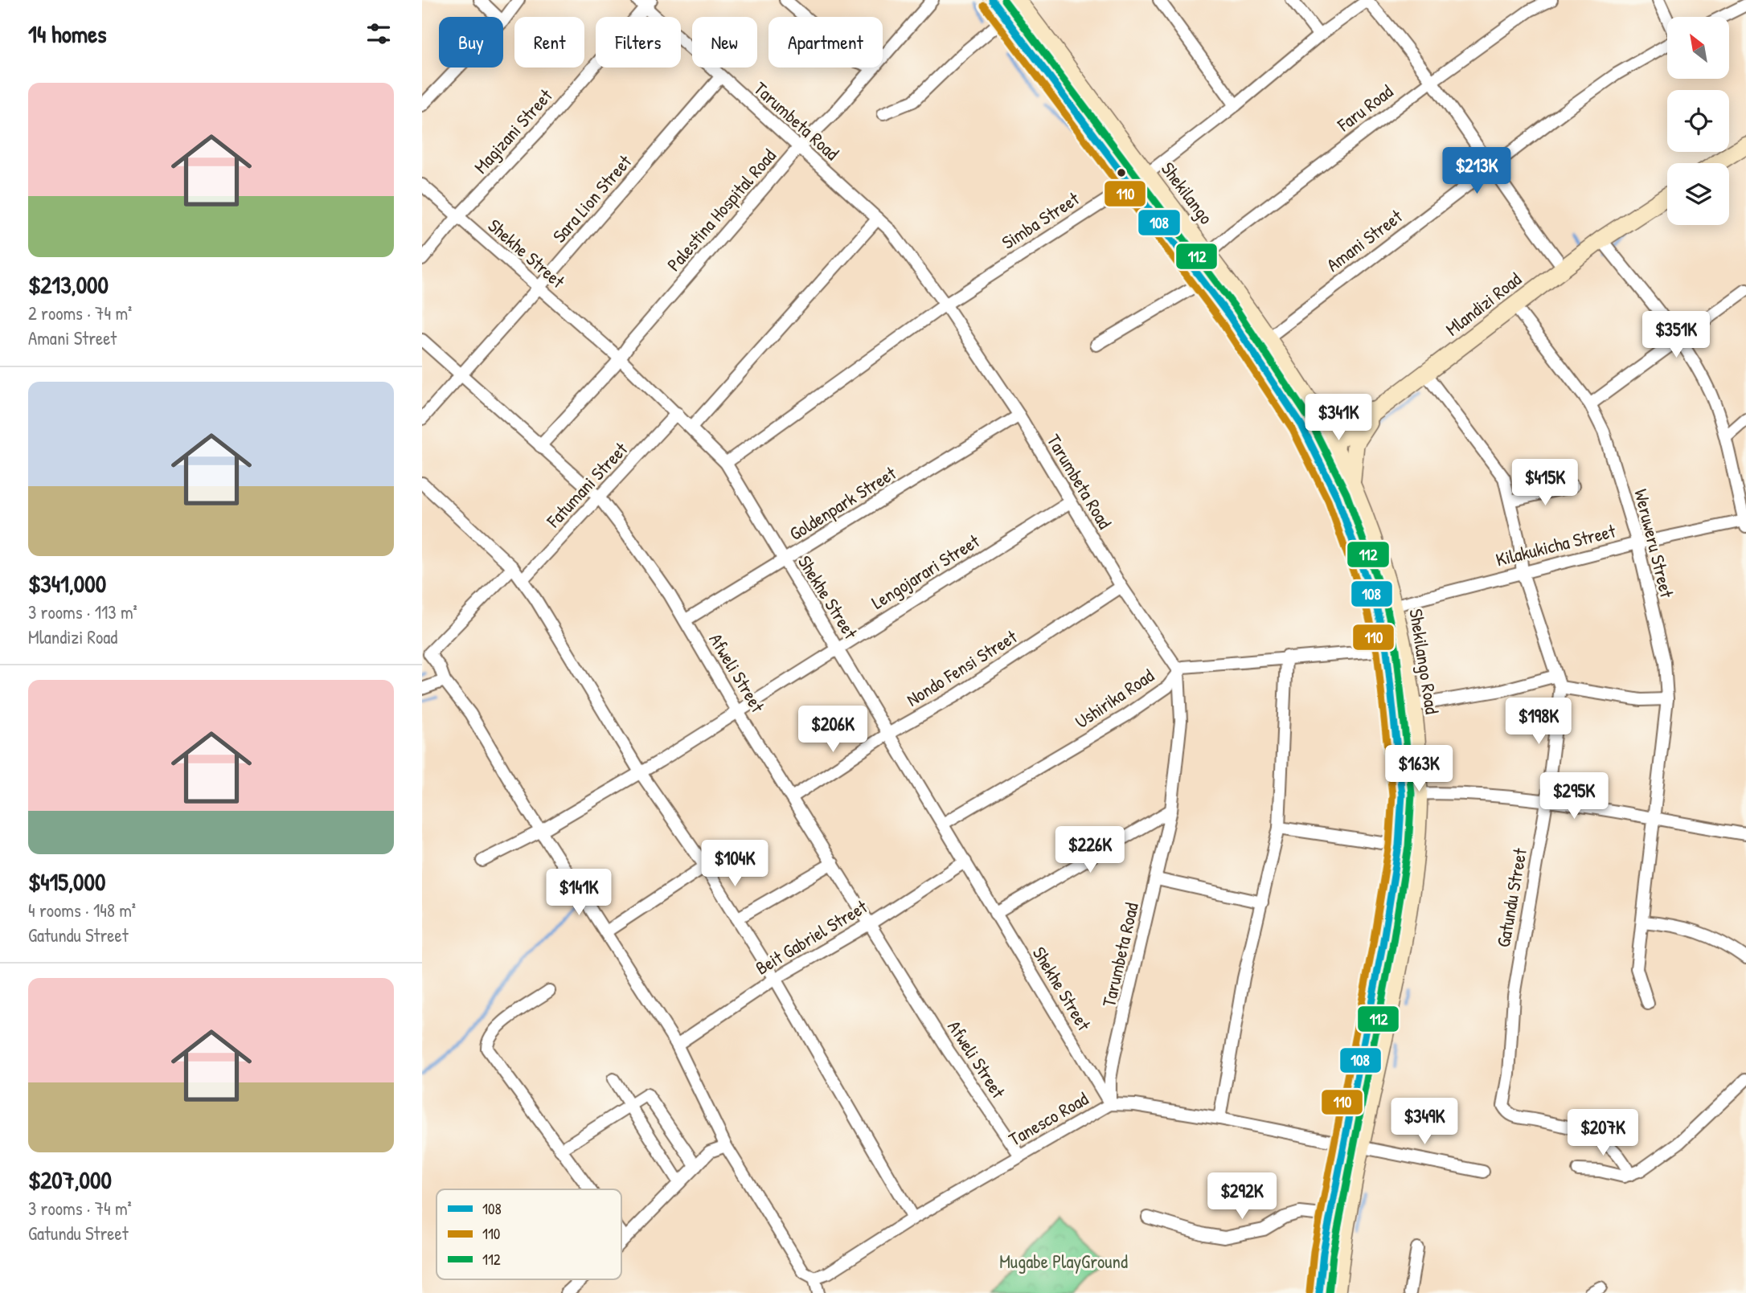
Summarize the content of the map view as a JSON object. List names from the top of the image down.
{
  "streets": {
    "main road": ["Shekilango", "Mlandizi Road", "Shekilango Road"],
    "street": [
      "Faru Road",
      "Tarumbeta Road",
      "Magizani Street",
      "Sara Lion Street",
      "Palestina Hospital Road",
      "Simba Street",
      "Amani Street",
      "Shekhe Street",
      "Fatumani Street",
      "Goldenpark Street",
      "Weruweru Street",
      "Kilakukicha Street",
      "Lengojarari Street",
      "Nondo Fensi Street",
      "Afweli Street",
      "Ushirika Road",
      "Gatundu Street",
      "Beit Gabriel Street",
      "Tanesco Road"
    ]
  },
  "crossings": [
    ["Faru Road", "Shekilango"],
    ["Tarumbeta Road", "Magizani Street"],
    ["Tarumbeta Road", "Sara Lion Street"],
    ["Tarumbeta Road", "Palestina Hospital Road"],
    ["Tarumbeta Road", "Simba Street"],
    ["Tarumbeta Road", "Shekhe Street"],
    ["Tarumbeta Road", "Goldenpark Street"],
    ["Tarumbeta Road", "Lengojarari Street"],
    ["Tarumbeta Road", "Nondo Fensi Street"],
    ["Tarumbeta Road", "Ushirika Road"],
    ["Tarumbeta Road", "Tanesco Road"],
    ["Magizani Street", "Shekhe Street"],
    ["Shekilango", "Simba Street"],
    ["Shekilango", "Amani Street"],
    ["Shekilango", "Mlandizi Road"],
    ["Shekilango", "Shekilango Road"],
    ["Sara Lion Street", "Shekhe Street"],
    ["Sara Lion Street", "Afweli Street"],
    ["Palestina Hospital Road", "Shekhe Street"],
    ["Palestina Hospital Road", "Afweli Street"],
    ["Simba Street", "Shekhe Street"],
    ["Shekhe Street", "Fatumani Street"],
    ["Shekhe Street", "Goldenpark Street"],
    ["Shekhe Street", "Lengojarari Street"],
    ["Shekhe Street", "Nondo Fensi Street"],
    ["Shekhe Street", "Ushirika Road"],
    ["Shekhe Street", "Beit Gabriel Street"],
    ["Shekhe Street", "Tanesco Road"],
    ["Mlandizi Road", "Weruweru Street"],
    ["Mlandizi Road", "Shekilango Road"],
    ["Mlandizi Road", "Gatundu Street"],
    ["Fatumani Street", "Afweli Street"],
    ["Goldenpark Street", "Afweli Street"],
    ["Weruweru Street", "Kilakukicha Street"],
    ["Kilakukicha Street", "Shekilango Road"],
    ["Kilakukicha Street", "Gatundu Street"],
    ["Lengojarari Street", "Afweli Street"],
    ["Shekilango Road", "Ushirika Road"],
    ["Shekilango Road", "Tanesco Road"],
    ["Nondo Fensi Street", "Afweli Street"],
    ["Afweli Street", "Beit Gabriel Street"],
    ["Afweli Street", "Tanesco Road"]
  ],
  "parks": ["Mugabe PlayGround"],
  "lines": ["transit line 108", "transit line 112", "transit line 110"],
  "legend": ["108", "110", "112"],
  "north": "top left",
  "page": {
    "heading": "14 homes",
    "chip": [
      "Buy",
      "Rent",
      "Filters",
      "New",
      "Apartment"
    ],
    "list": [
      {
        "name": "$213,000",
        "note": "2 rooms · 74 m² · Amani Street"
      },
      {
        "name": "$341,000",
        "note": "3 rooms · 113 m² · Mlandizi Road"
      },
      {
        "name": "$415,000",
        "note": "4 rooms · 148 m² · Gatundu Street"
      },
      {
        "name": "$207,000",
        "note": "3 rooms · 74 m² · Gatundu Street"
      }
    ],
    "price": [
      "$213K",
      "$351K",
      "$341K",
      "$415K",
      "$198K",
      "$206K",
      "$163K",
      "$295K",
      "$226K",
      "$104K",
      "$141K",
      "$349K",
      "$207K",
      "$292K"
    ]
  }
}
